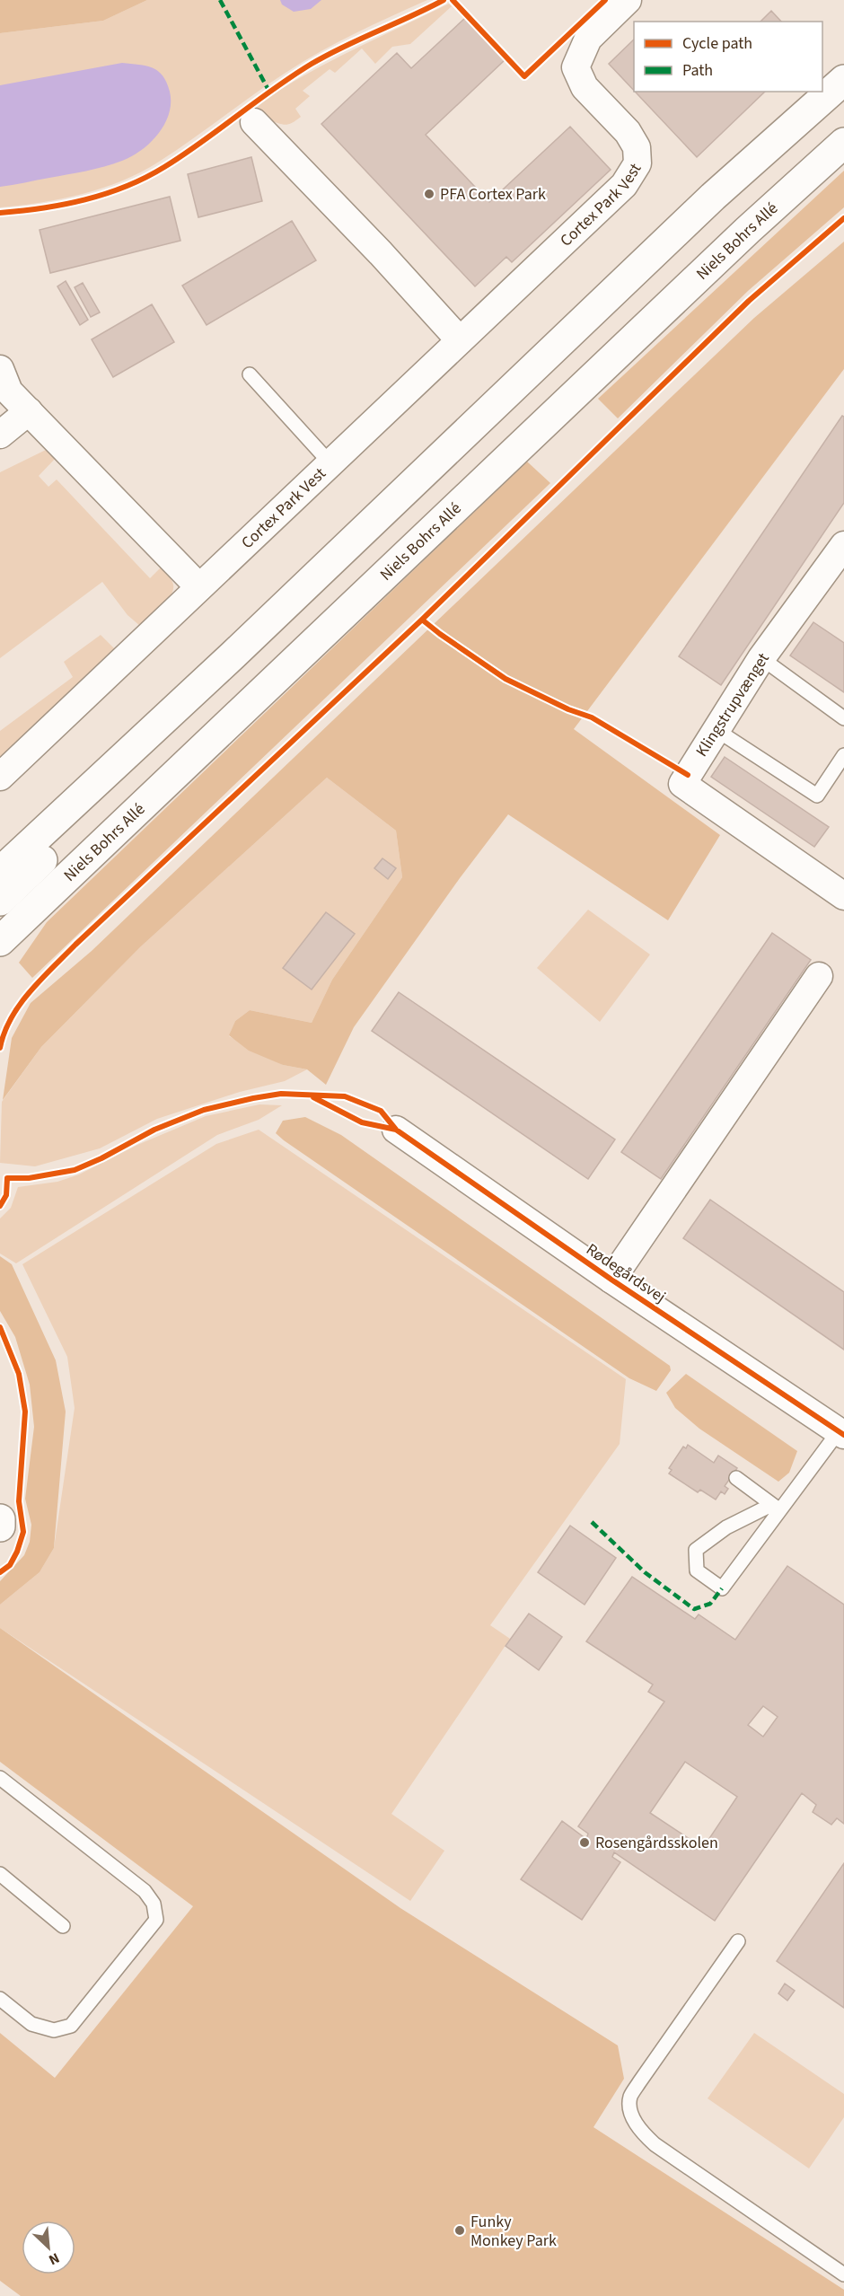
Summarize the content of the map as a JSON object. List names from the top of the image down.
{
  "streets": {
    "street": [
      "Cortex Park Vest",
      "Niels Bohrs Allé",
      "Klingstrupvænget",
      "Rødegårdsvej"
    ]
  },
  "places": ["PFA Cortex Park", "Rosengårdsskolen", "Funky Monkey Park"],
  "legend": ["Cycle path", "Path"],
  "north": "bottom right"
}
